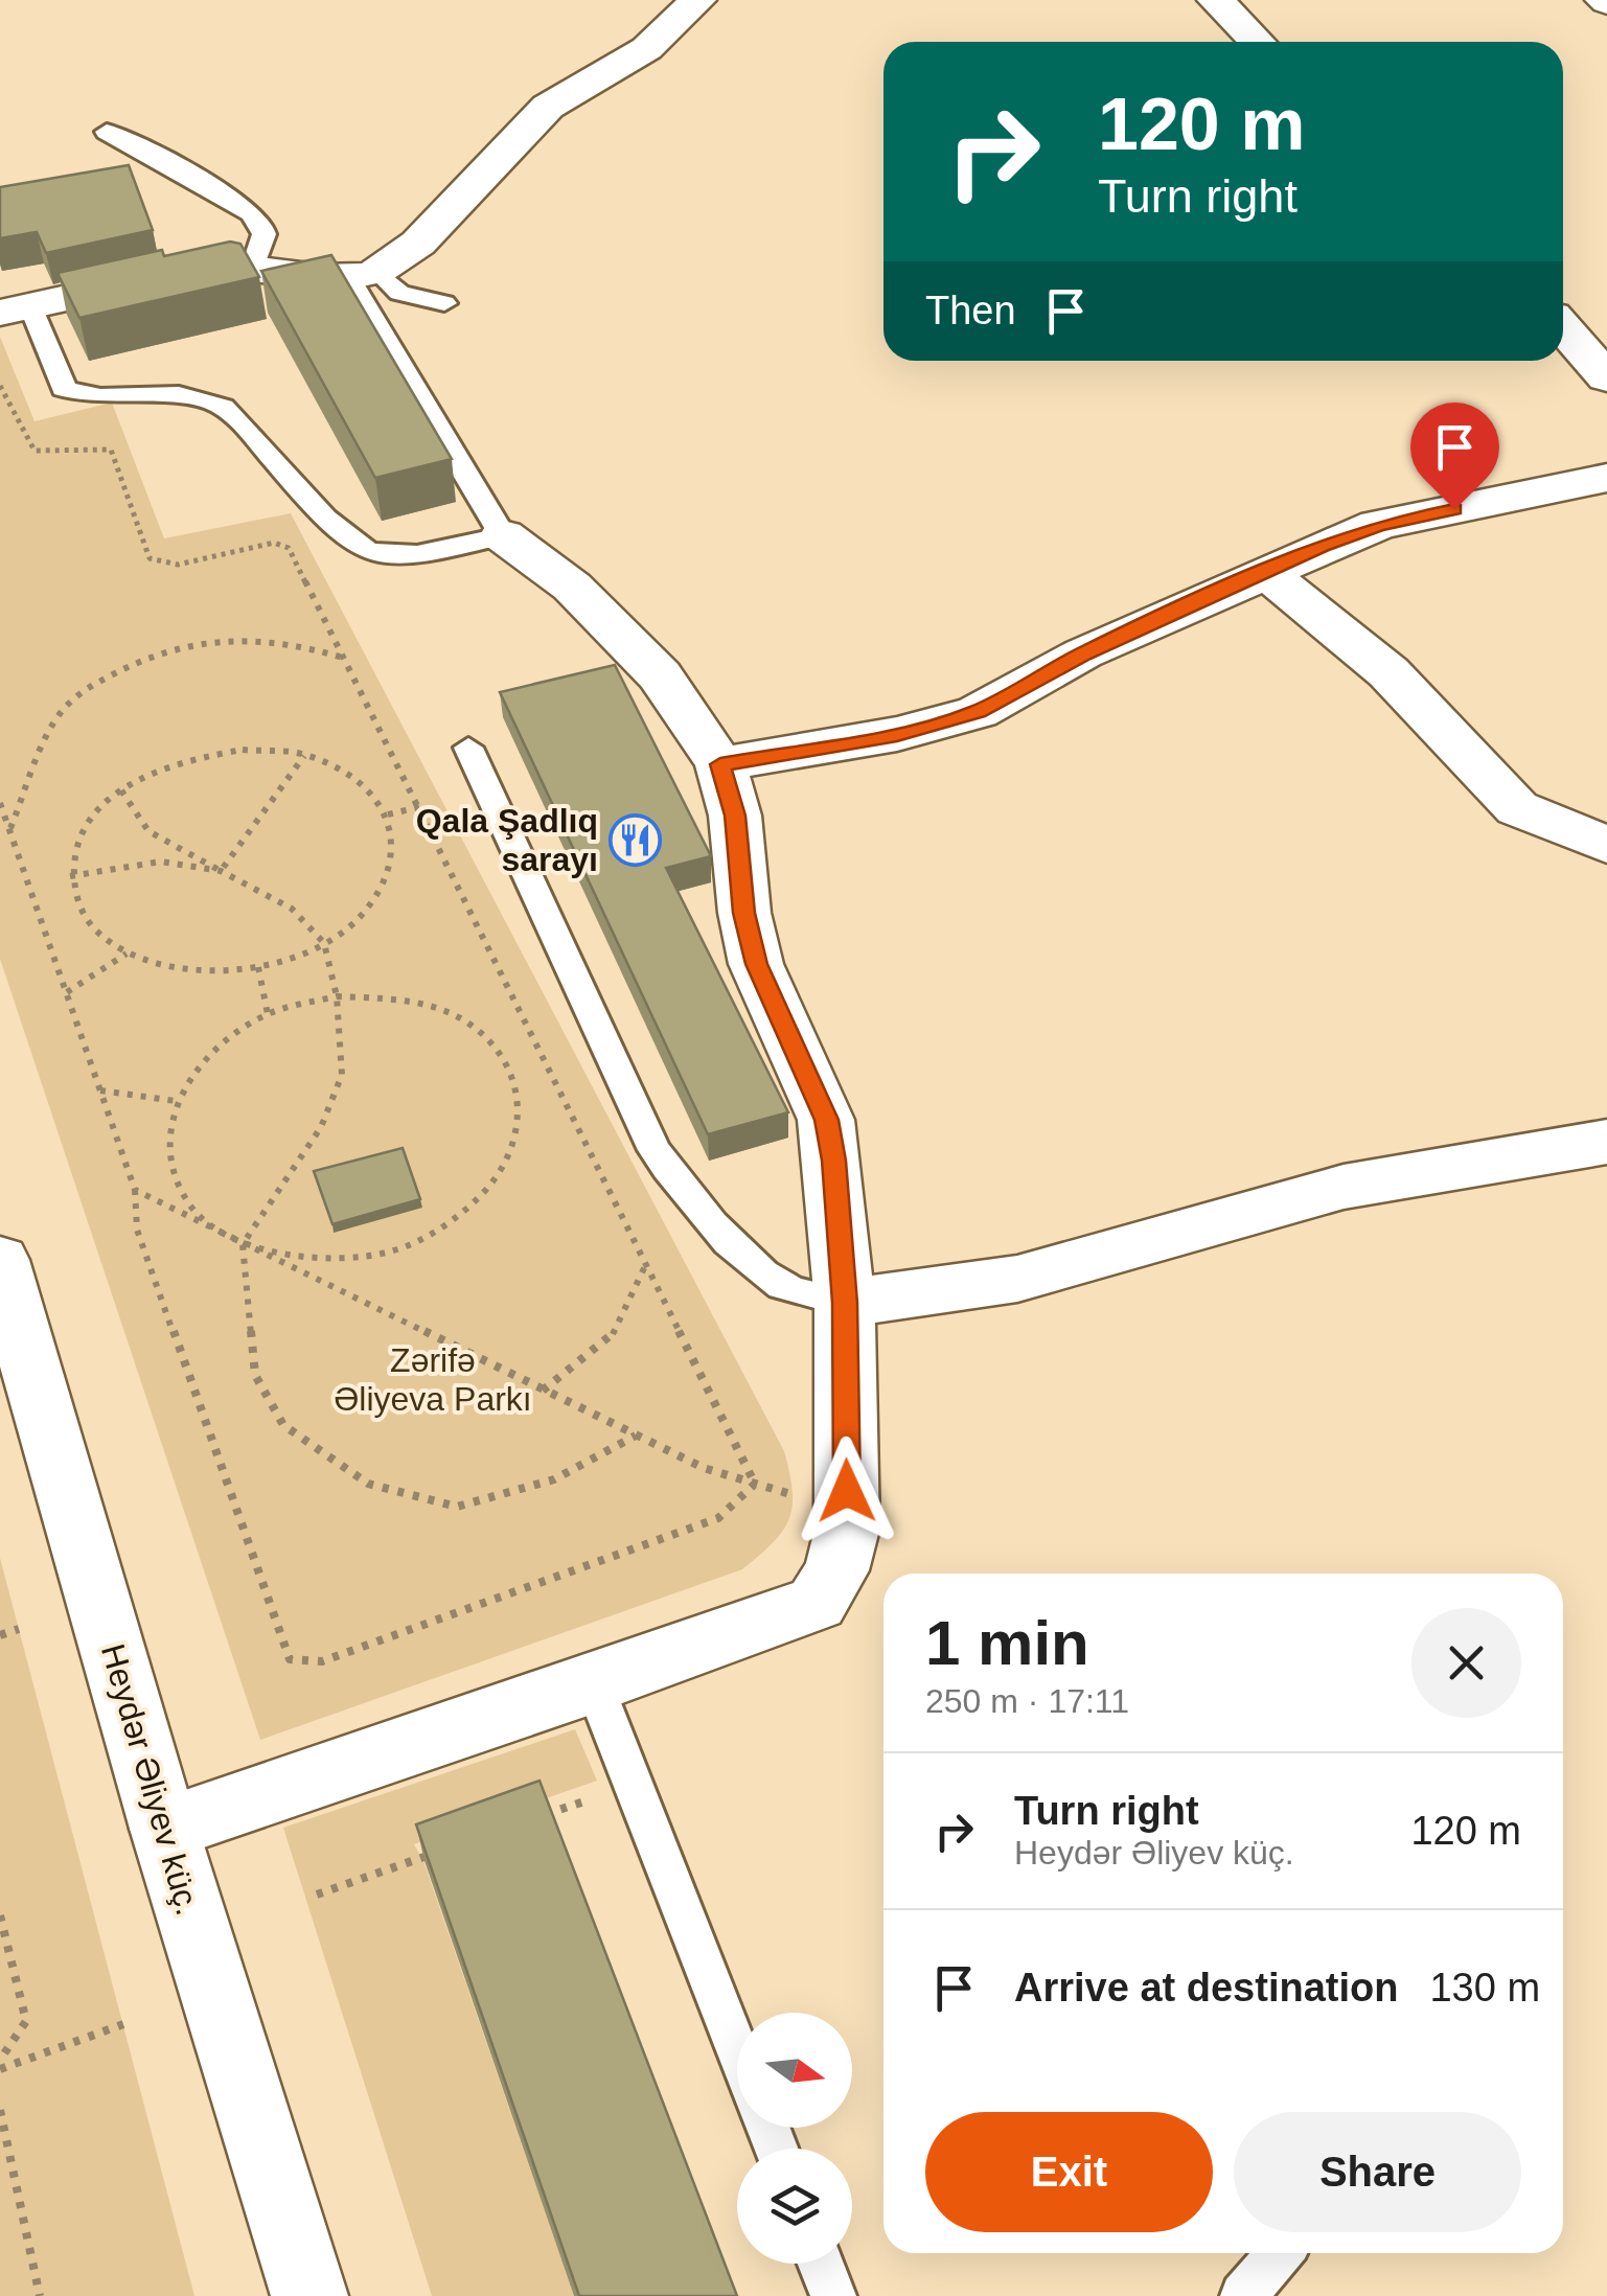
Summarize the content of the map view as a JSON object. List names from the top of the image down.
{
  "streets": {
    "street": ["Heydər Əliyev küç."]
  },
  "parks": ["Zərifə Əliyeva Parkı"],
  "places": {
    "restaurant": ["Qala Şadlıq sarayı"]
  },
  "north": "right",
  "page": {
    "turn": ["120 m", "Turn right"],
    "then": "Then",
    "heading": ["1 min", "250 m · 17:11"],
    "list": [
      {
        "name": "Turn right",
        "note": "Heydər Əliyev küç.",
        "value": "120 m"
      },
      {
        "name": "Arrive at destination",
        "value": "130 m"
      }
    ],
    "buttons": ["Exit", "Share"]
  }
}
